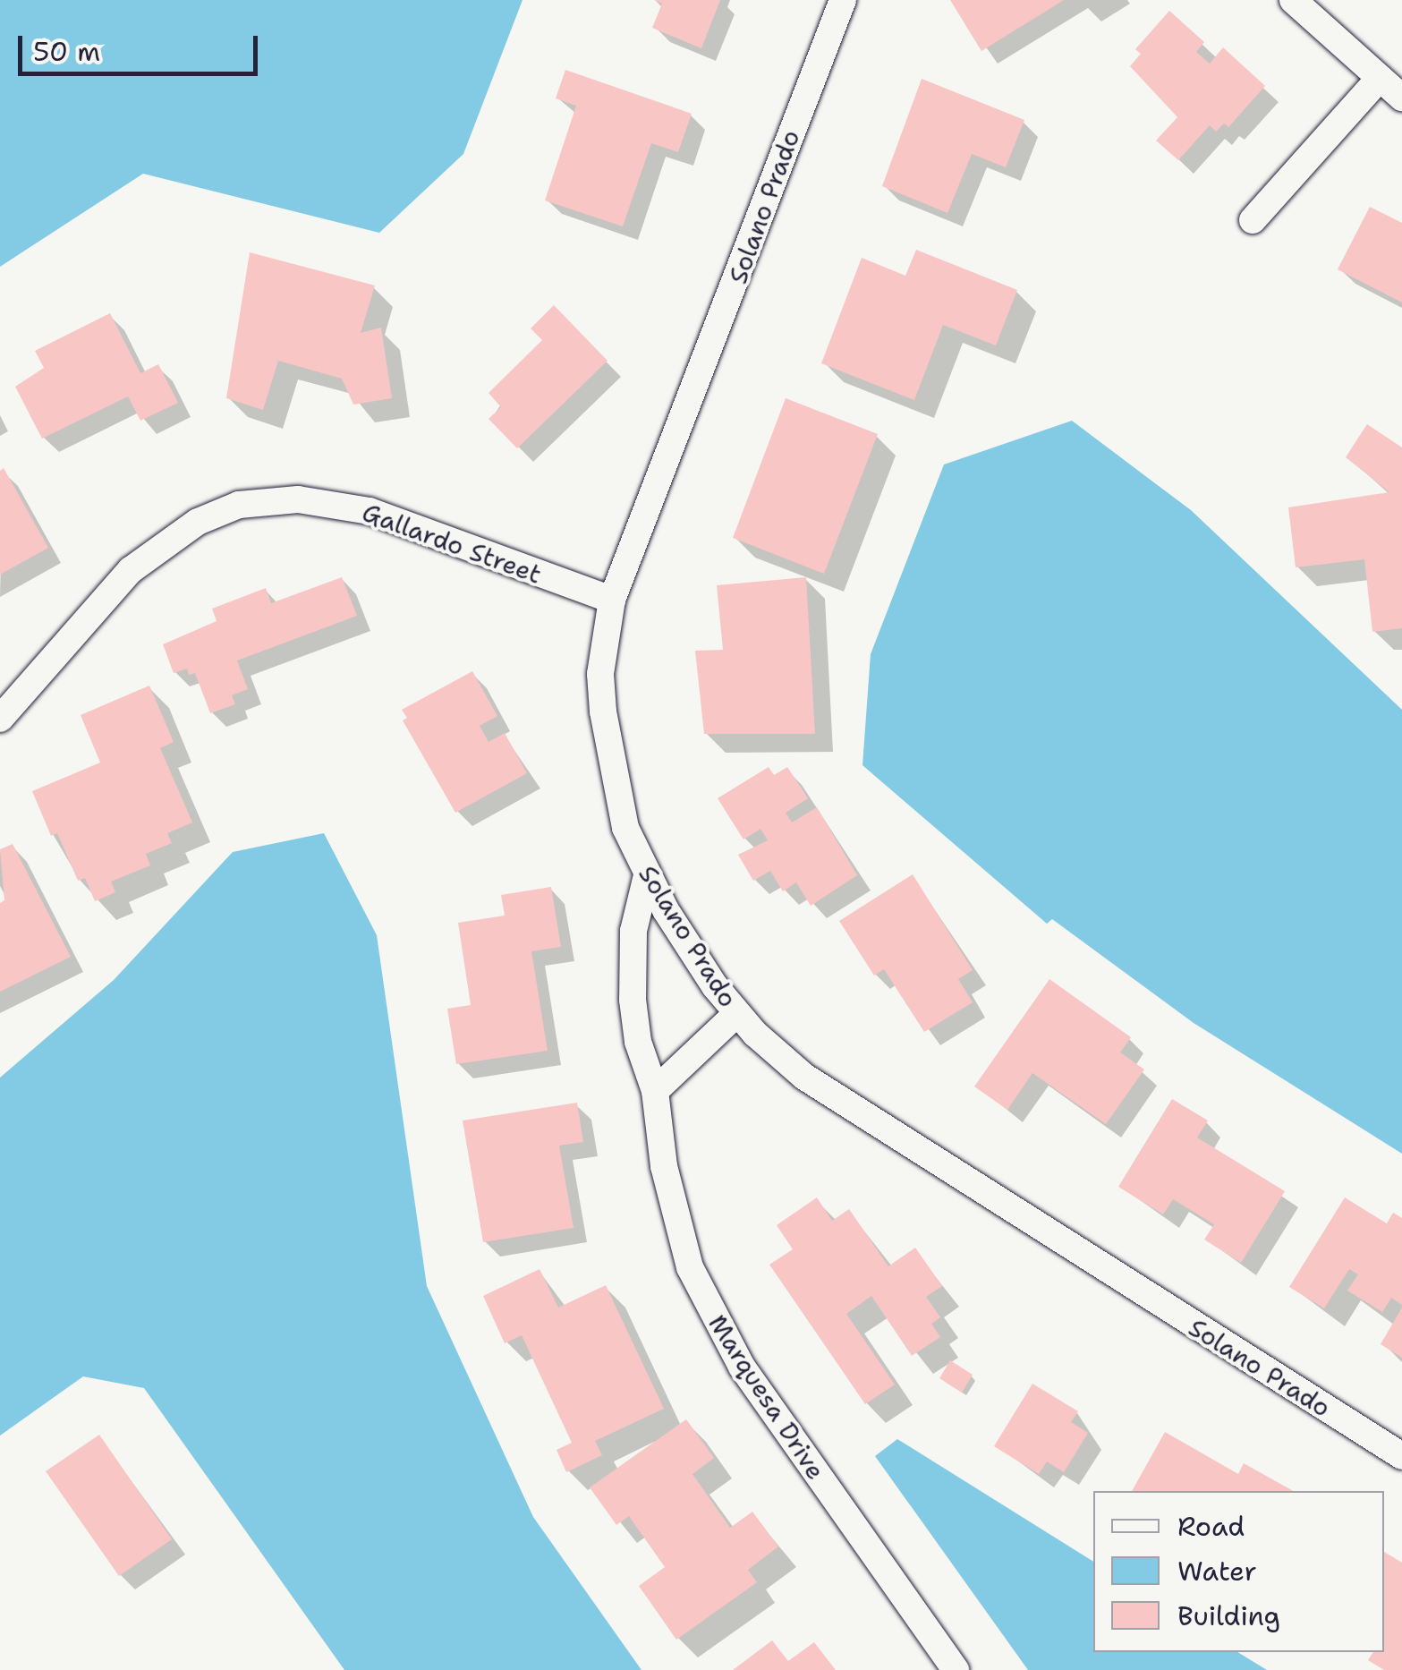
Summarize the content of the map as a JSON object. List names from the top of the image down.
{
  "streets": {
    "street": ["Solano Prado", "Gallardo Street", "Marquesa Drive"]
  },
  "crossings": [
    ["Solano Prado", "Gallardo Street"],
    ["Solano Prado", "Marquesa Drive"]
  ],
  "legend": ["Road", "Water", "Building"],
  "scale_bar": "50 m"
}
